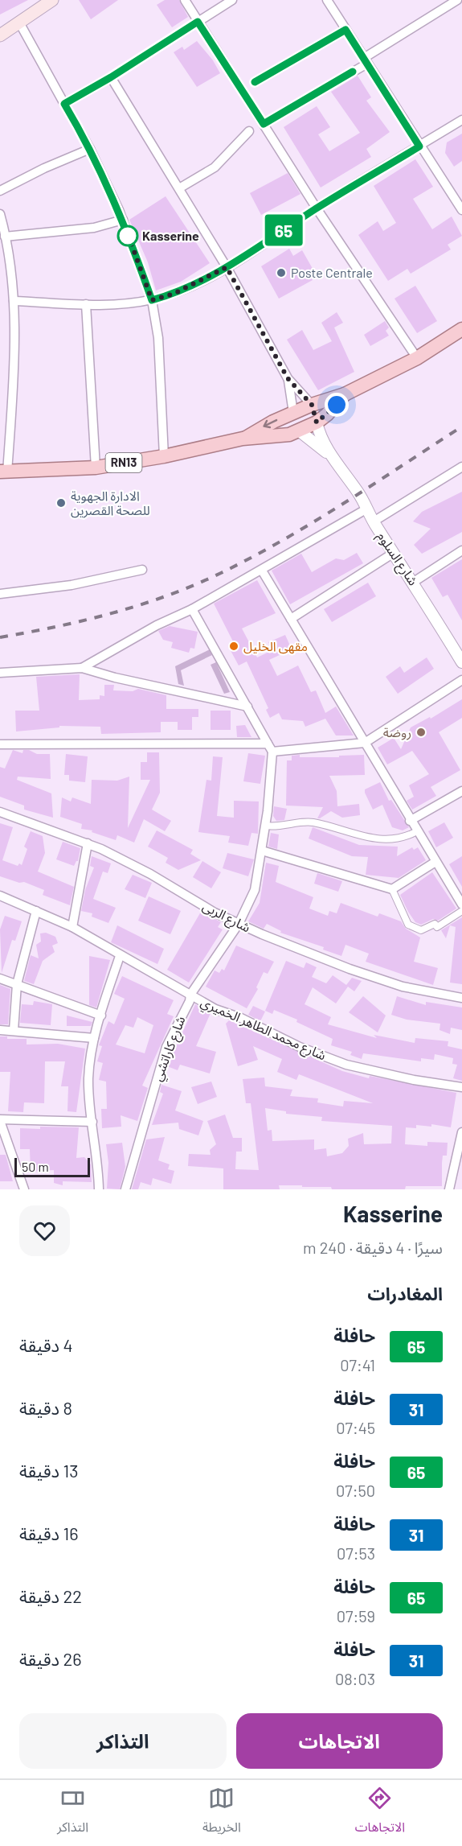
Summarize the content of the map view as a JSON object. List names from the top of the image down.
{
  "streets": {
    "main road": ["RN13"],
    "street": [
      "شارع السلوم",
      "شارع الربى",
      "شارع محمد الطاهر الخميري",
      "شارع كاراتشي"
    ]
  },
  "crossings": [
    ["شارع الربى", "شارع كاراتشي"],
    ["شارع محمد الطاهر الخميري", "شارع كاراتشي"]
  ],
  "places": [
    "Kasserine",
    "Poste Centrale",
    "الادارة الجهوية للصحة القصرين",
    "مقهى الخليل",
    "روضة"
  ],
  "lines": ["bus line 65"],
  "scale_bar": "50 m",
  "page": {
    "on_map": "65",
    "scale": "50 m",
    "heading": [
      ["Kasserine", "سيرًا · 4 دقيقة · 240 m"],
      "المغادرات"
    ],
    "list": [
      {
        "mark": "65",
        "name": "حافلة",
        "note": "07:41",
        "value": "4 دقيقة"
      },
      {
        "mark": "31",
        "name": "حافلة",
        "note": "07:45",
        "value": "8 دقيقة"
      },
      {
        "mark": "65",
        "name": "حافلة",
        "note": "07:50",
        "value": "13 دقيقة"
      },
      {
        "mark": "31",
        "name": "حافلة",
        "note": "07:53",
        "value": "16 دقيقة"
      },
      {
        "mark": "65",
        "name": "حافلة",
        "note": "07:59",
        "value": "22 دقيقة"
      },
      {
        "mark": "31",
        "name": "حافلة",
        "note": "08:03",
        "value": "26 دقيقة"
      }
    ],
    "buttons": ["الاتجاهات", "التذاكر"],
    "tabs": ["الاتجاهات", "الخريطة", "التذاكر"]
  }
}
